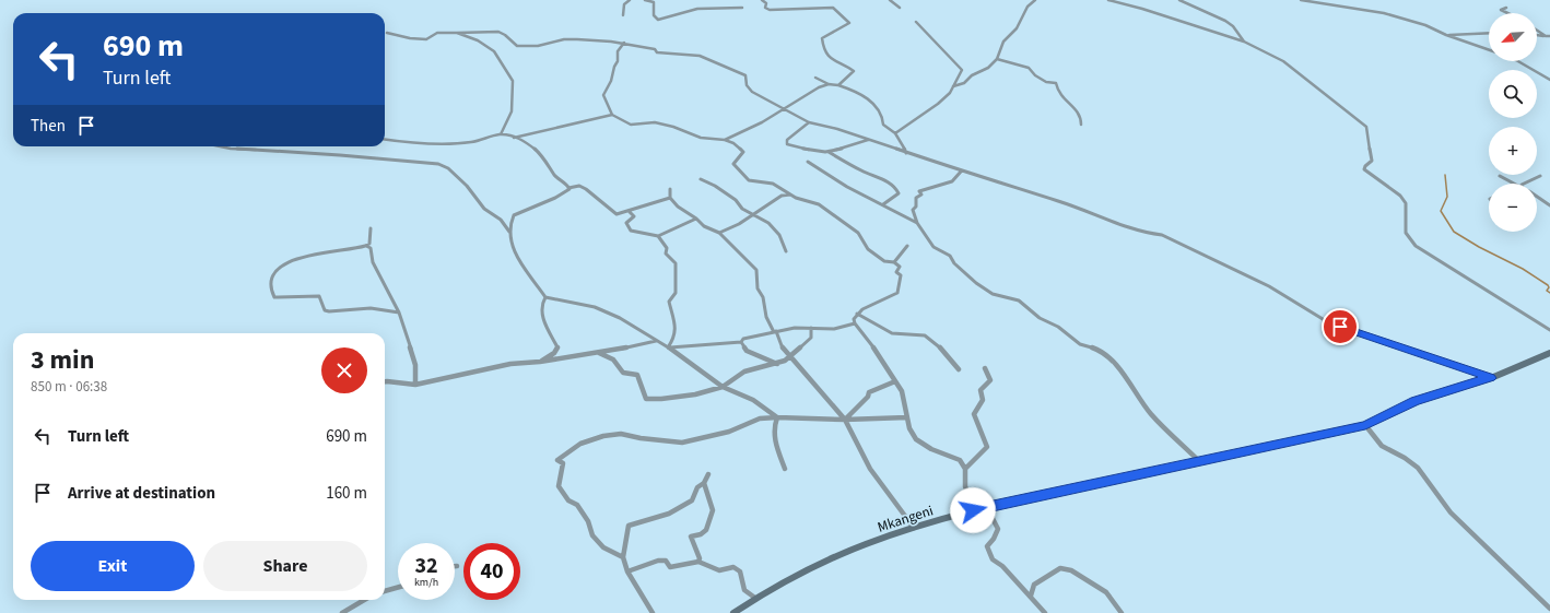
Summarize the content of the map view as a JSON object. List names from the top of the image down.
{
  "streets": {
    "street": ["Mkangeni"]
  },
  "north": "bottom left",
  "page": {
    "map_buttons": ["+", "−"],
    "turn": ["690 m", "Turn left"],
    "then": "Then",
    "heading": ["3 min", "850 m · 06:38"],
    "list": [
      {
        "name": "Turn left",
        "value": "690 m"
      },
      {
        "name": "Arrive at destination",
        "value": "160 m"
      }
    ],
    "buttons": ["Exit", "Share"],
    "speed": "32 km/h",
    "limit": "40"
  }
}
